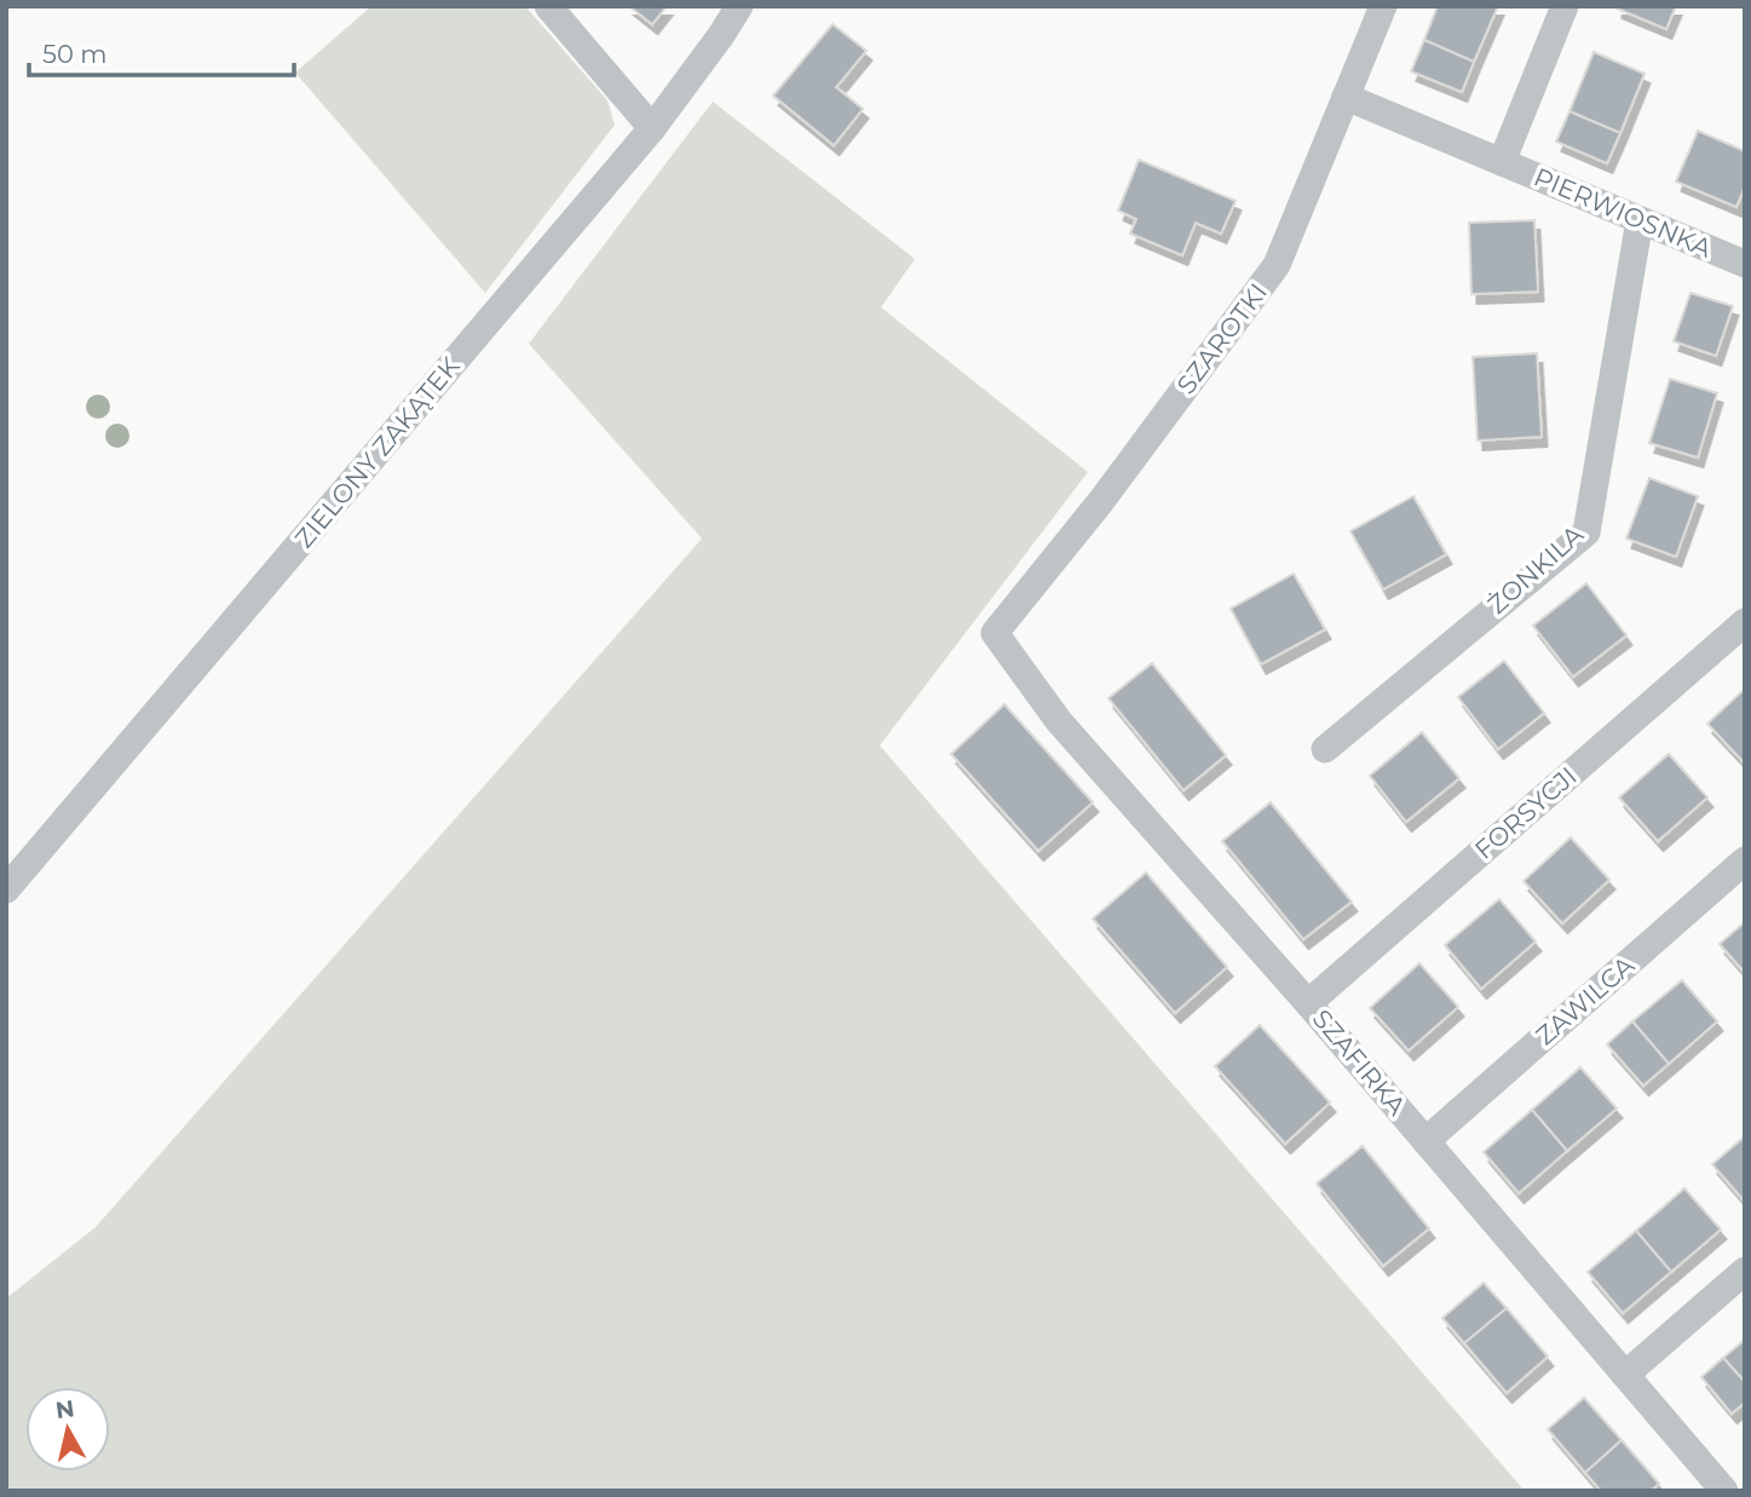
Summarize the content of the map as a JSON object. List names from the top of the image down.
{
  "streets": {
    "street": [
      "PIERWIOSNKA",
      "SZAROTKI",
      "ZIELONY ZAKĄTEK",
      "ŻONKILA",
      "FORSYCJI",
      "ZAWILCA",
      "SZAFIRKA"
    ]
  },
  "crossings": [
    ["PIERWIOSNKA", "SZAROTKI"],
    ["PIERWIOSNKA", "ŻONKILA"],
    ["SZAROTKI", "SZAFIRKA"],
    ["FORSYCJI", "SZAFIRKA"],
    ["ZAWILCA", "SZAFIRKA"]
  ],
  "scale_bar": "50 m",
  "north": "top"
}
